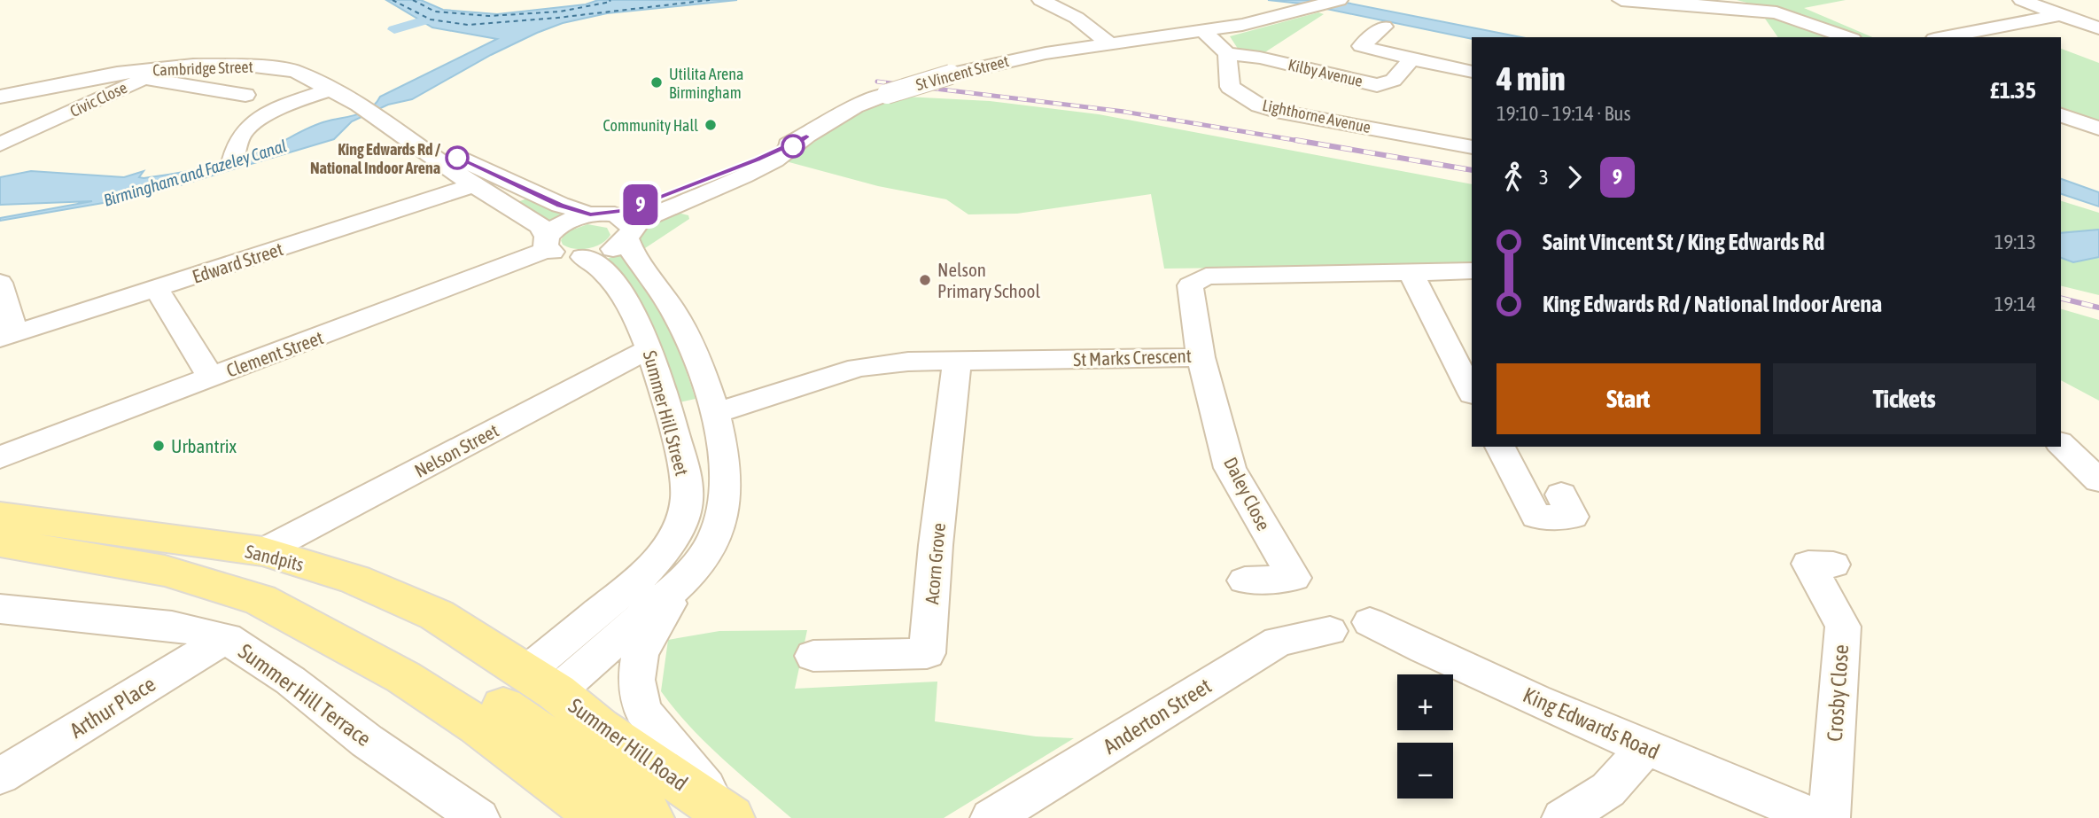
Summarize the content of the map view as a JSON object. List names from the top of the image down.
{
  "streets": {
    "main road": ["Sandpits", "Summer Hill Road"],
    "street": [
      "Cambridge Street",
      "St Vincent Street",
      "Kilby Avenue",
      "Civic Close",
      "Lighthorne Avenue",
      "Edward Street",
      "Clement Street",
      "St Marks Crescent",
      "Summer Hill Street",
      "Nelson Street",
      "Daley Close",
      "Acorn Grove",
      "Crosby Close",
      "Summer Hill Terrace",
      "Arthur Place",
      "Anderton Street",
      "King Edwards Road"
    ]
  },
  "crossings": [
    ["Cambridge Street", "Civic Close"],
    ["St Vincent Street", "Clement Street"],
    ["St Vincent Street", "Summer Hill Street"],
    ["Kilby Avenue", "Lighthorne Avenue"],
    ["St Marks Crescent", "Daley Close"],
    ["St Marks Crescent", "Acorn Grove"],
    ["Summer Hill Street", "Nelson Street"],
    ["Summer Hill Street", "Sandpits"],
    ["Summer Hill Street", "Summer Hill Road"],
    ["Nelson Street", "Sandpits"],
    ["Sandpits", "Summer Hill Road"],
    ["Summer Hill Terrace", "Arthur Place"]
  ],
  "water": ["Birmingham and Fazeley Canal"],
  "places": [
    "Utilita Arena Birmingham",
    "Community Hall",
    "King Edwards Rd / National Indoor Arena",
    "Nelson Primary School",
    "Urbantrix"
  ],
  "lines": ["bus line 9"],
  "page": {
    "on_map": "9",
    "heading": ["4 min", "19:10 – 19:14 · Bus", "£1.35"],
    "legs": ["3", "9"],
    "list": [
      {
        "name": "Saint Vincent St / King Edwards Rd",
        "value": "19:13"
      },
      {
        "name": "King Edwards Rd / National Indoor Arena",
        "value": "19:14"
      }
    ],
    "buttons": ["Start", "Tickets"],
    "map_buttons": ["+", "−"]
  }
}
